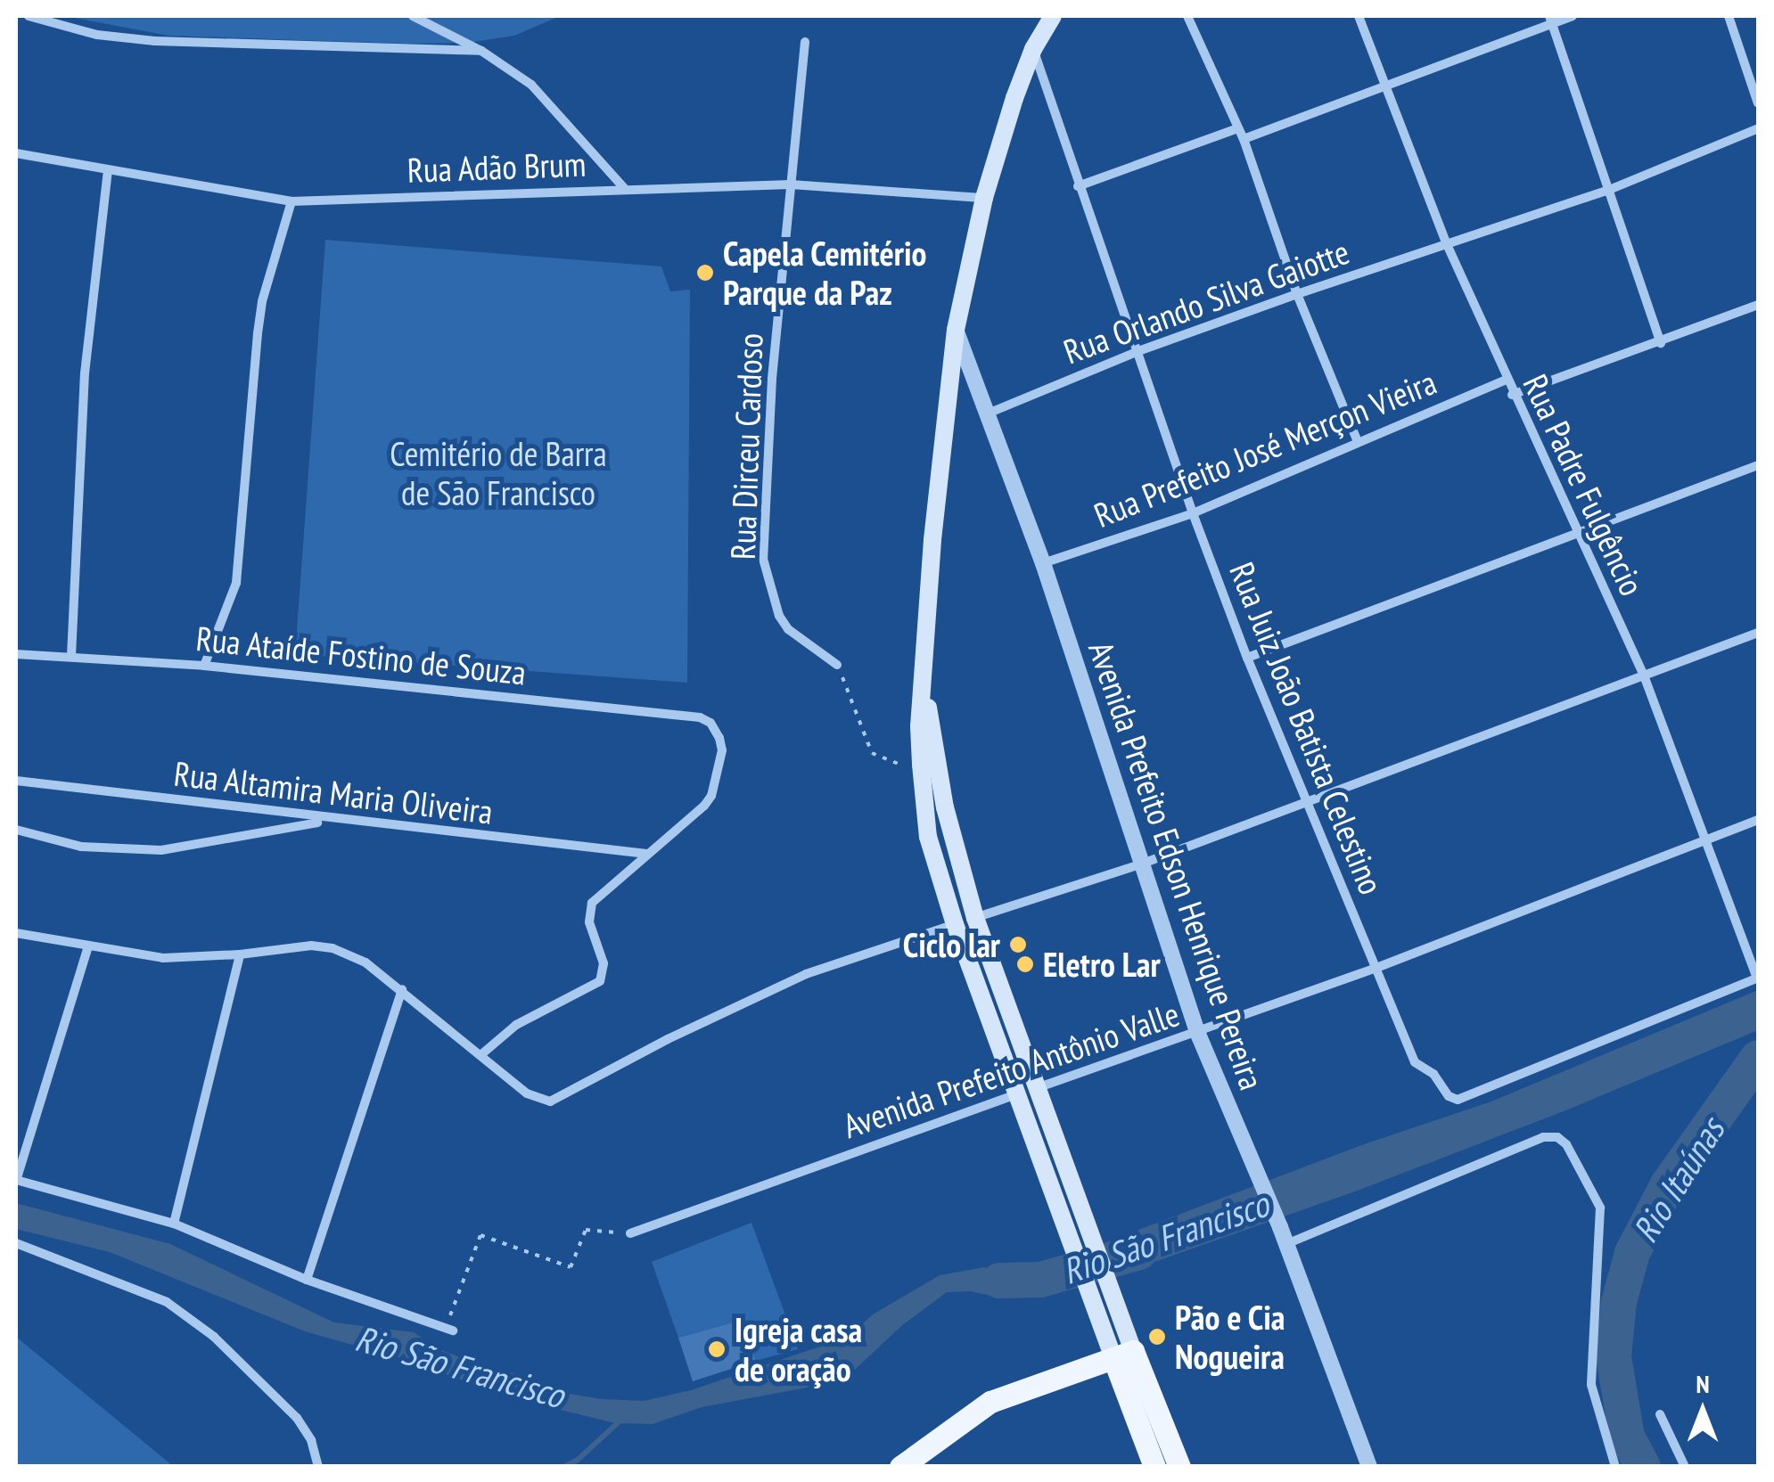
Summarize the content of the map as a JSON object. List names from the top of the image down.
{
  "streets": {
    "street": [
      "Rua Adão Brum",
      "Rua Orlando Silva Gaiotte",
      "Rua Dirceu Cardoso",
      "Rua Prefeito José Merçon Vieira",
      "Rua Padre Fulgêncio",
      "Rua Ataíde Fostino de Souza",
      "Rua Juiz João Batista Celestino",
      "Rua Altamira Maria Oliveira",
      "Avenida Prefeito Edson Henrique Pereira",
      "Avenida Prefeito Antônio Valle"
    ]
  },
  "crossings": [
    ["Rua Adão Brum", "Rua Dirceu Cardoso"],
    ["Rua Orlando Silva Gaiotte", "Rua Padre Fulgêncio"],
    ["Rua Orlando Silva Gaiotte", "Rua Juiz João Batista Celestino"],
    ["Rua Orlando Silva Gaiotte", "Avenida Prefeito Edson Henrique Pereira"],
    ["Rua Prefeito José Merçon Vieira", "Rua Padre Fulgêncio"],
    ["Rua Prefeito José Merçon Vieira", "Rua Juiz João Batista Celestino"],
    ["Rua Prefeito José Merçon Vieira", "Avenida Prefeito Edson Henrique Pereira"],
    ["Rua Padre Fulgêncio", "Rua Juiz João Batista Celestino"],
    ["Rua Padre Fulgêncio", "Avenida Prefeito Antônio Valle"],
    ["Rua Ataíde Fostino de Souza", "Rua Altamira Maria Oliveira"],
    ["Rua Juiz João Batista Celestino", "Avenida Prefeito Antônio Valle"],
    ["Avenida Prefeito Edson Henrique Pereira", "Avenida Prefeito Antônio Valle"]
  ],
  "water": ["Rio Itaúnas", "Rio São Francisco"],
  "parks": ["Cemitério de Barra de São Francisco"],
  "places": [
    "Capela Cemitério Parque da Paz",
    "Ciclo lar",
    "Eletro Lar",
    "Pão e Cia Nogueira",
    "Igreja casa de oração"
  ],
  "north": "top"
}
